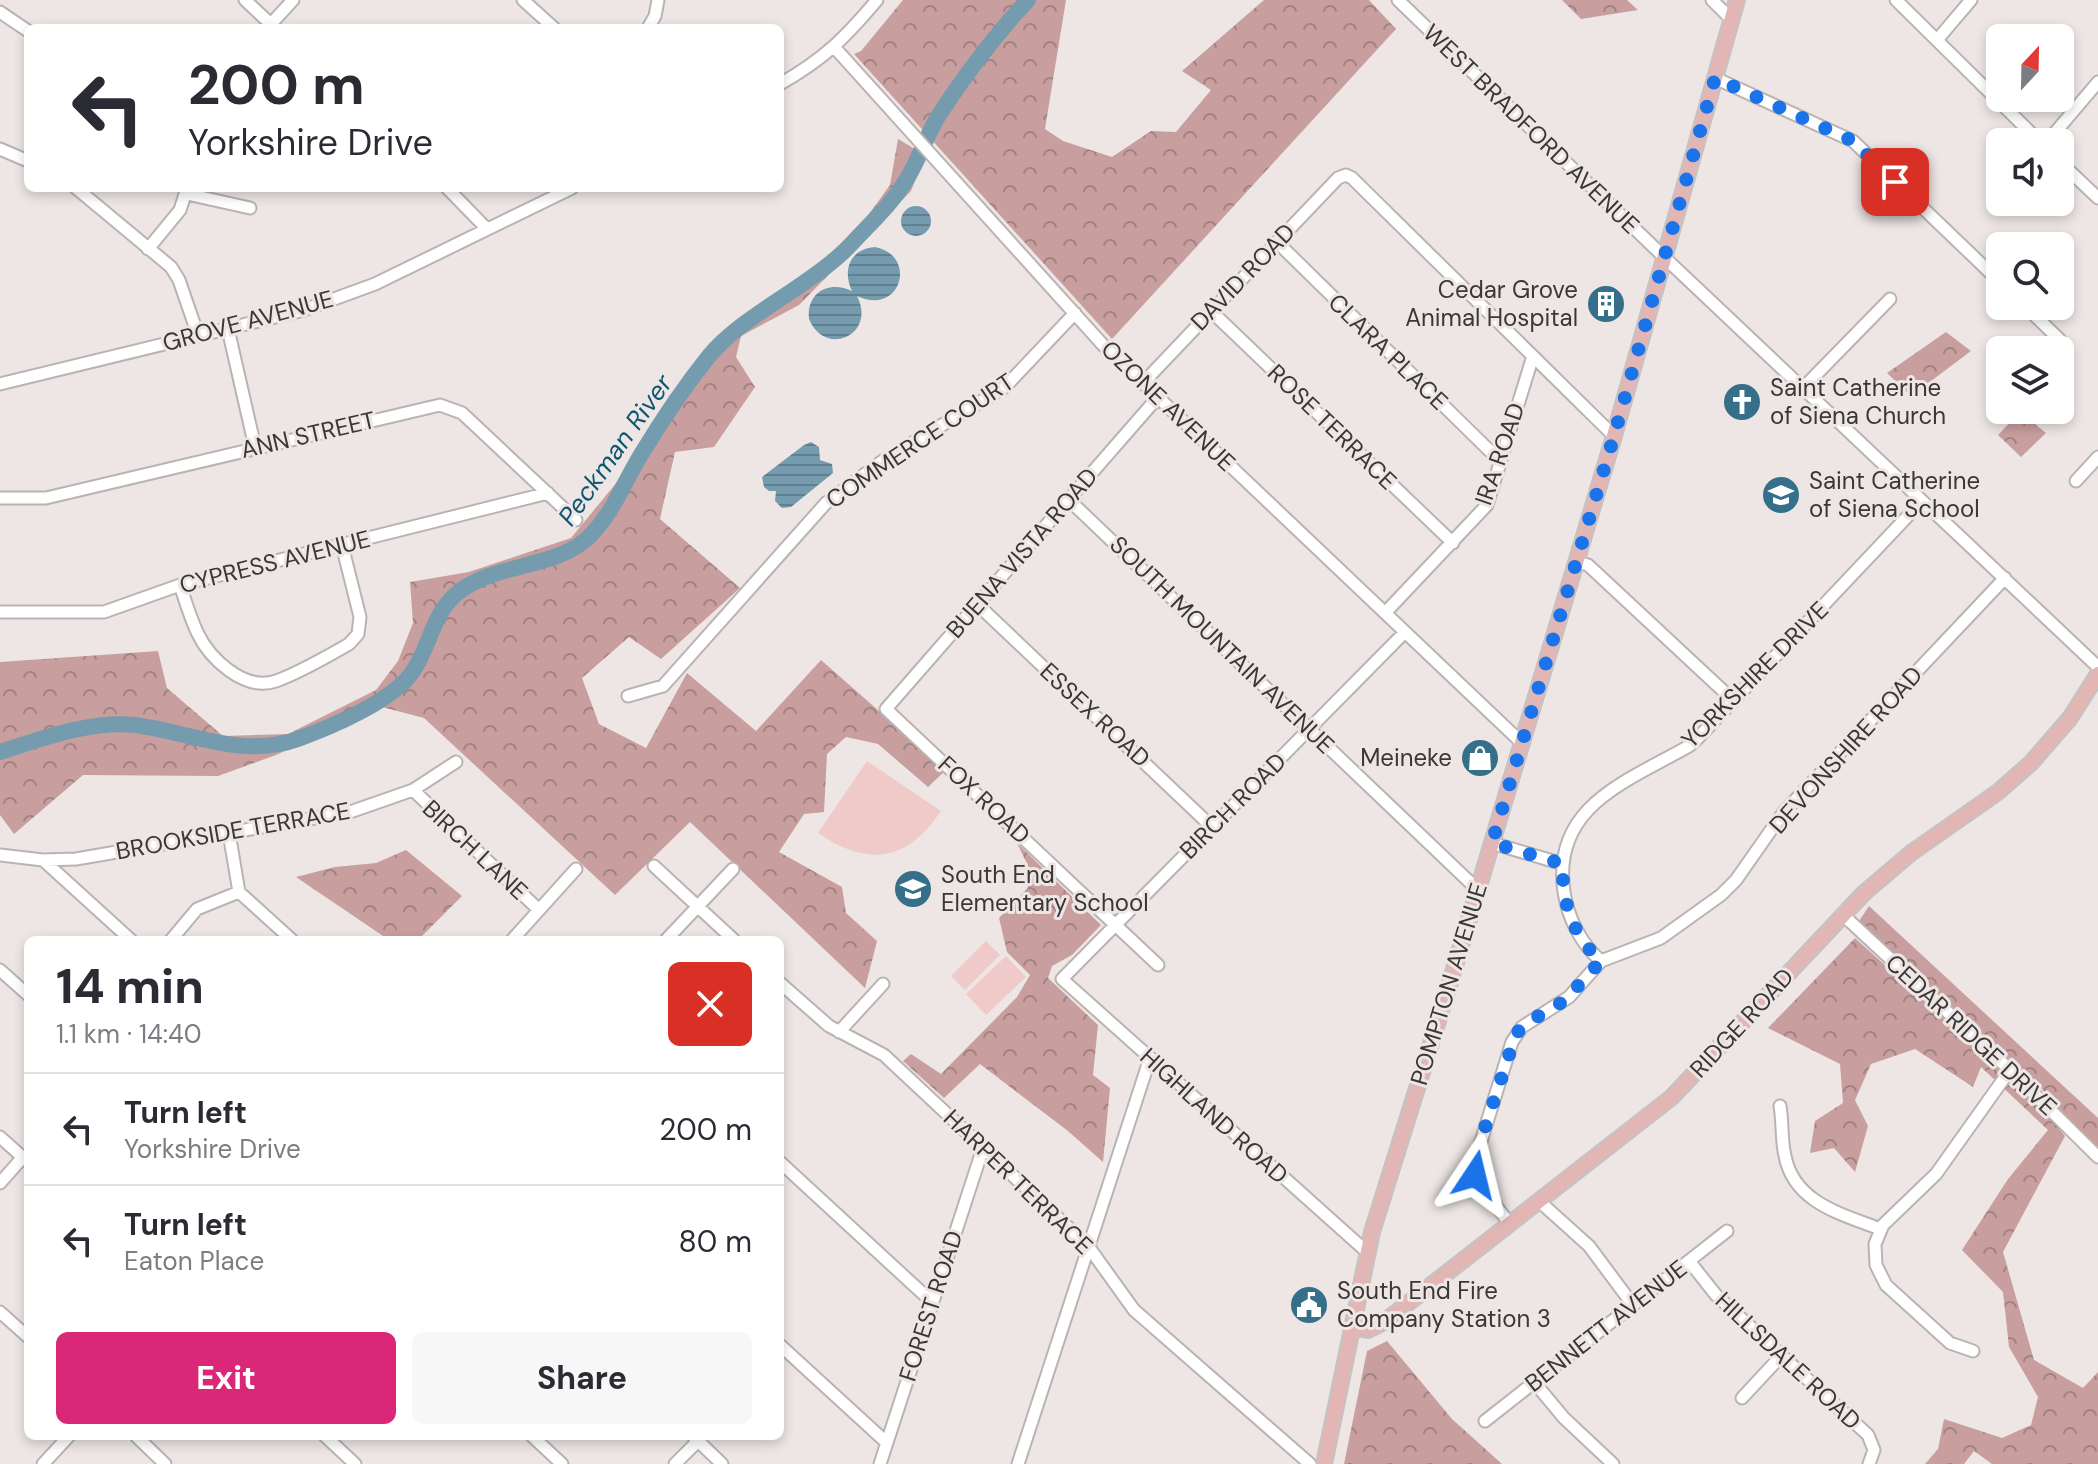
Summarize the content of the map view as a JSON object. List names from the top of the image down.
{
  "streets": {
    "main road": ["POMPTON AVENUE", "RIDGE ROAD"],
    "street": [
      "WEST BRADFORD AVENUE",
      "DAVID ROAD",
      "GROVE AVENUE",
      "CLARA PLACE",
      "OZONE AVENUE",
      "ROSE TERRACE",
      "ANN STREET",
      "COMMERCE COURT",
      "IRA ROAD",
      "BUENA VISTA ROAD",
      "CYPRESS AVENUE",
      "SOUTH MOUNTAIN AVENUE",
      "YORKSHIRE DRIVE",
      "ESSEX ROAD",
      "DEVONSHIRE ROAD",
      "FOX ROAD",
      "BIRCH ROAD",
      "BROOKSIDE TERRACE",
      "BIRCH LANE",
      "CEDAR RIDGE DRIVE",
      "HIGHLAND ROAD",
      "HARPER TERRACE",
      "FOREST ROAD",
      "BENNETT AVENUE",
      "HILLSDALE ROAD"
    ]
  },
  "crossings": [
    ["WEST BRADFORD AVENUE", "YORKSHIRE DRIVE"],
    ["WEST BRADFORD AVENUE", "DEVONSHIRE ROAD"],
    ["WEST BRADFORD AVENUE", "POMPTON AVENUE"],
    ["DAVID ROAD", "CLARA PLACE"],
    ["DAVID ROAD", "OZONE AVENUE"],
    ["DAVID ROAD", "ROSE TERRACE"],
    ["DAVID ROAD", "IRA ROAD"],
    ["CLARA PLACE", "IRA ROAD"],
    ["OZONE AVENUE", "COMMERCE COURT"],
    ["OZONE AVENUE", "IRA ROAD"],
    ["OZONE AVENUE", "BUENA VISTA ROAD"],
    ["OZONE AVENUE", "BIRCH ROAD"],
    ["OZONE AVENUE", "POMPTON AVENUE"],
    ["ROSE TERRACE", "IRA ROAD"],
    ["ANN STREET", "CYPRESS AVENUE"],
    ["BUENA VISTA ROAD", "SOUTH MOUNTAIN AVENUE"],
    ["BUENA VISTA ROAD", "ESSEX ROAD"],
    ["BUENA VISTA ROAD", "FOX ROAD"],
    ["SOUTH MOUNTAIN AVENUE", "BIRCH ROAD"],
    ["SOUTH MOUNTAIN AVENUE", "POMPTON AVENUE"],
    ["YORKSHIRE DRIVE", "DEVONSHIRE ROAD"],
    ["ESSEX ROAD", "BIRCH ROAD"],
    ["FOX ROAD", "BIRCH ROAD"],
    ["BIRCH ROAD", "HIGHLAND ROAD"],
    ["BROOKSIDE TERRACE", "BIRCH LANE"],
    ["POMPTON AVENUE", "RIDGE ROAD"],
    ["POMPTON AVENUE", "HIGHLAND ROAD"],
    ["RIDGE ROAD", "CEDAR RIDGE DRIVE"],
    ["HARPER TERRACE", "FOREST ROAD"],
    ["BENNETT AVENUE", "HILLSDALE ROAD"]
  ],
  "water": ["Peckman River"],
  "places": {
    "building": ["Cedar Grove Animal Hospital"],
    "church": ["Saint Catherine of Siena Church"],
    "school or university": ["Saint Catherine of Siena School", "South End Elementary School"],
    "shop": ["Meineke"],
    "public building": ["South End Fire Company Station 3"]
  },
  "north": "top",
  "page": {
    "turn": ["200 m", "Yorkshire Drive"],
    "heading": ["14 min", "1.1 km · 14:40"],
    "list": [
      {
        "name": "Turn left",
        "note": "Yorkshire Drive",
        "value": "200 m"
      },
      {
        "name": "Turn left",
        "note": "Eaton Place",
        "value": "80 m"
      }
    ],
    "buttons": ["Exit", "Share"]
  }
}
